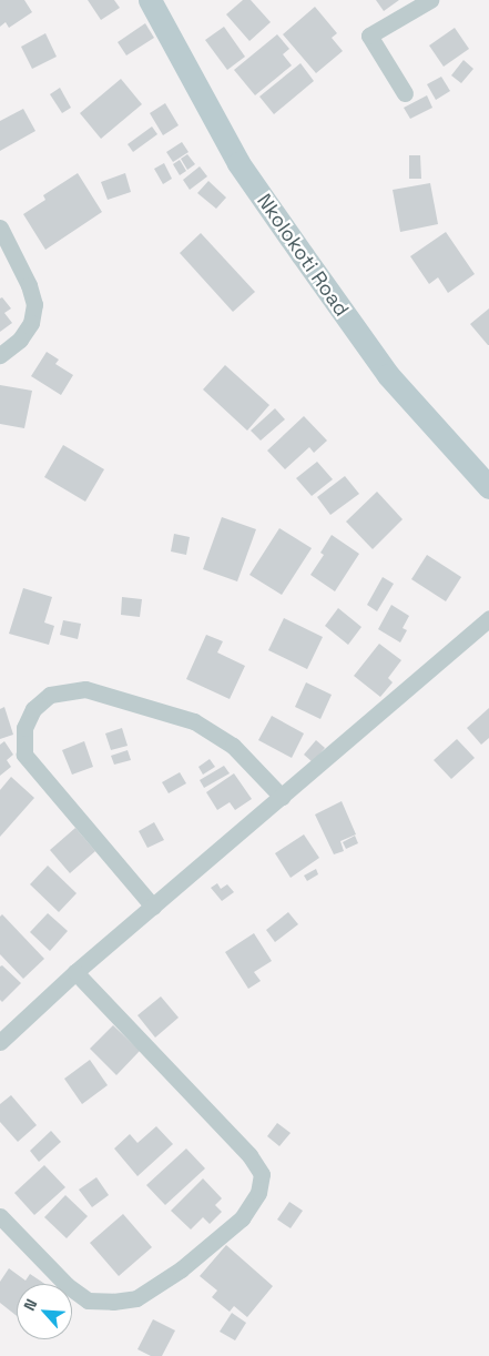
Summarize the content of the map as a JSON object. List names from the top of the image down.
{
  "streets": {
    "main road": ["Nkolokoti Road"]
  },
  "north": "top left"
}
